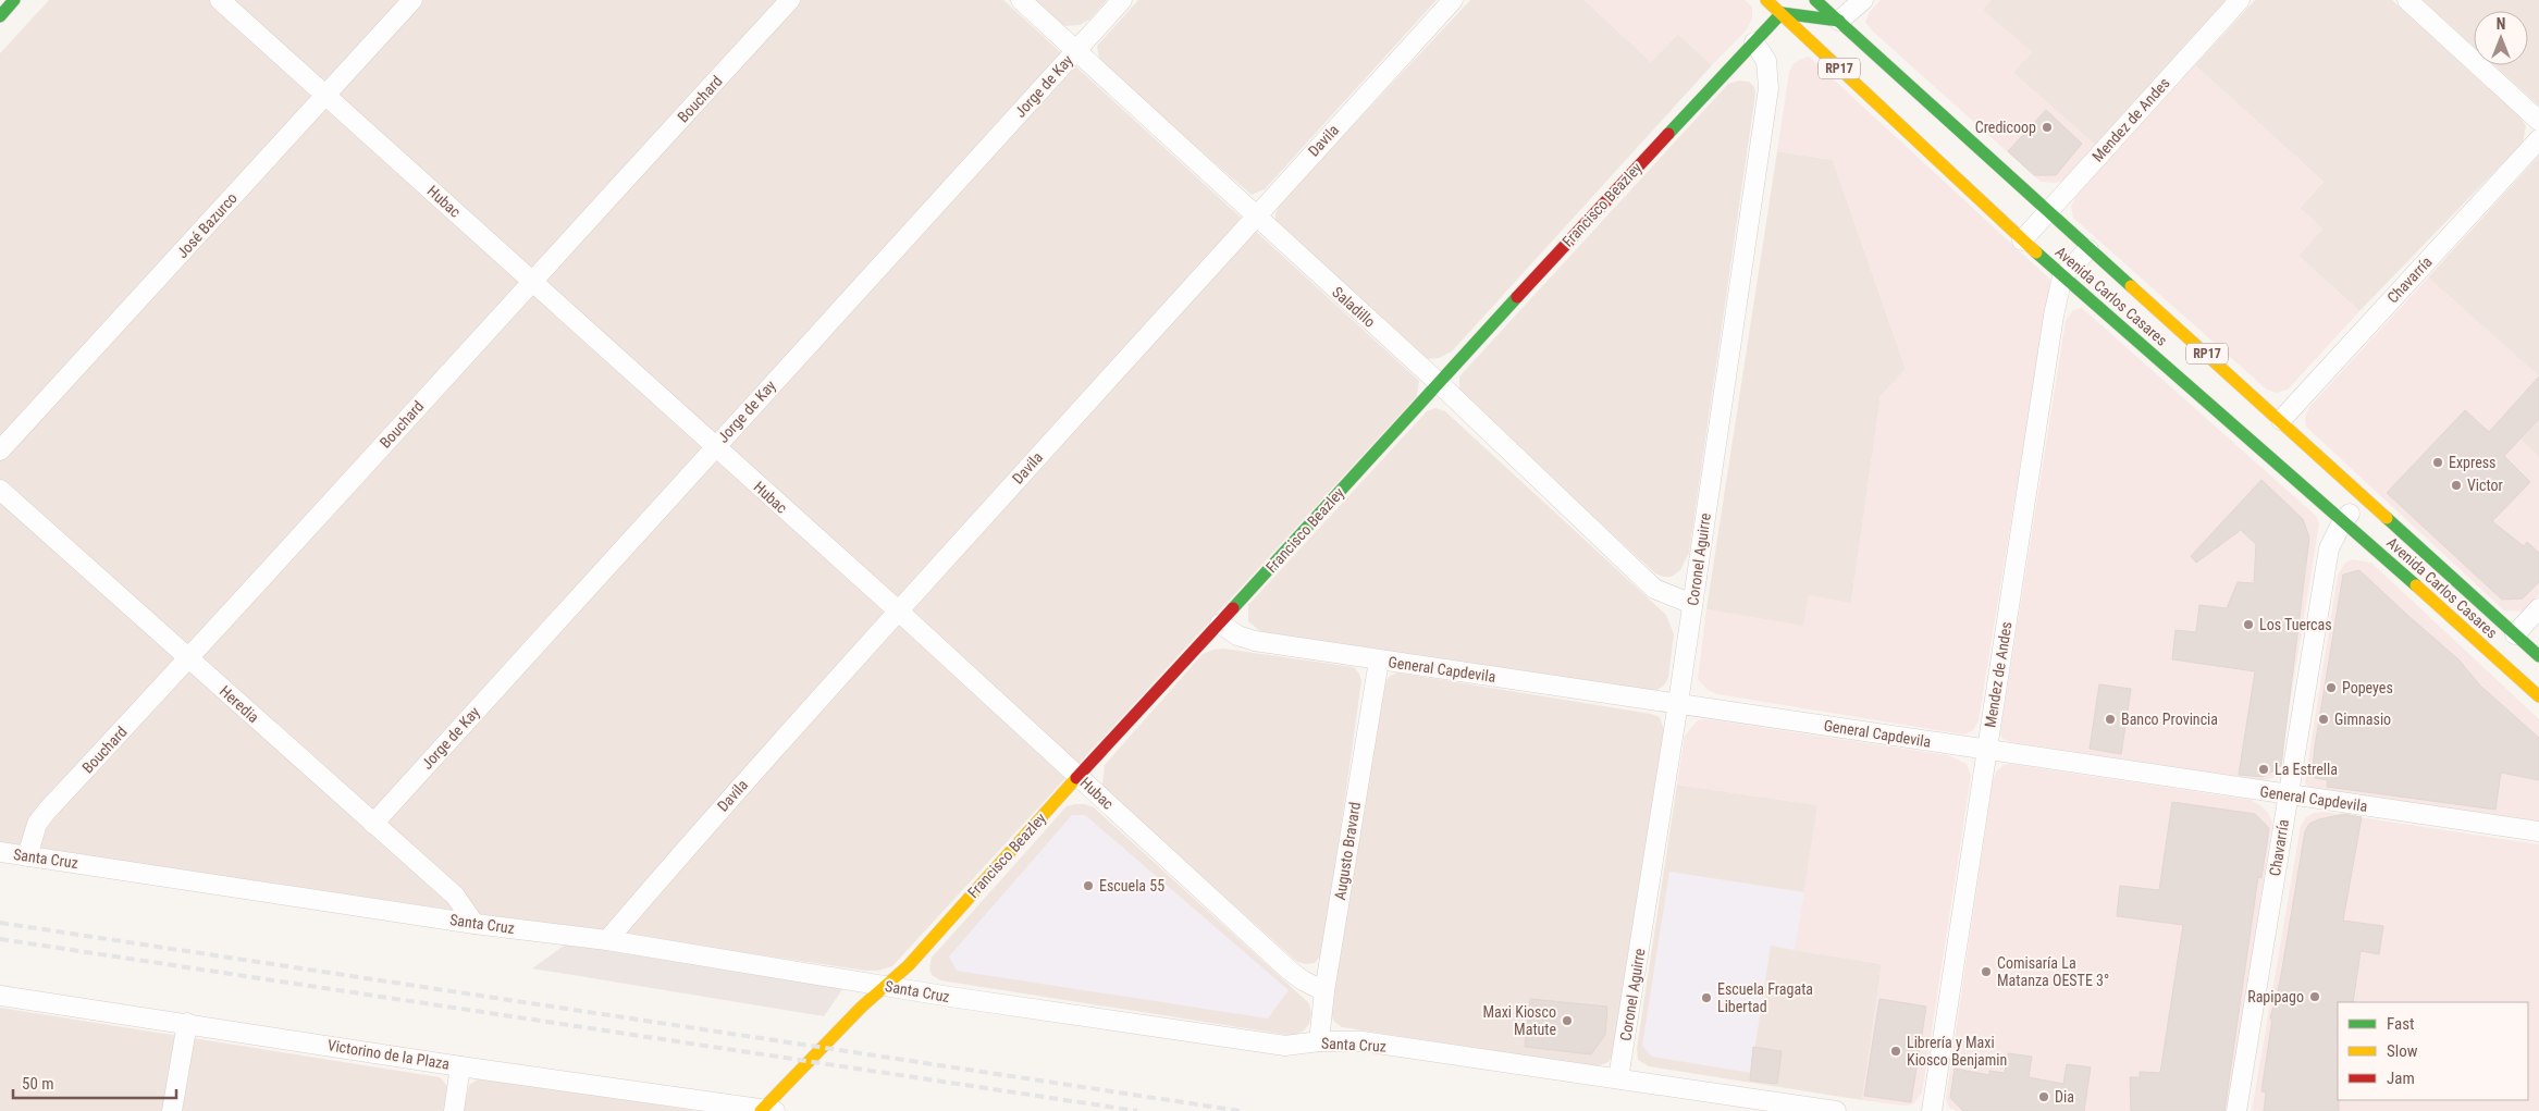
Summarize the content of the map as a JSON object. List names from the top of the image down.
{
  "streets": {
    "main road": ["RP17", "Francisco Beazley", "Avenida Carlos Casares"],
    "street": [
      "Jorge de Kay",
      "Bouchard",
      "Mendez de Andes",
      "Davila",
      "Hubac",
      "José Bazurco",
      "Chavarría",
      "Saladillo",
      "Coronel Aguirre",
      "General Capdevila",
      "Heredia",
      "Augusto Bravard",
      "Santa Cruz",
      "Victorino de la Plaza"
    ]
  },
  "crossings": [
    ["Jorge de Kay", "Hubac"],
    ["Jorge de Kay", "Saladillo"],
    ["Jorge de Kay", "Heredia"],
    ["Bouchard", "Hubac"],
    ["Bouchard", "Heredia"],
    ["Bouchard", "Santa Cruz"],
    ["Mendez de Andes", "Avenida Carlos Casares"],
    ["Mendez de Andes", "General Capdevila"],
    ["Davila", "Hubac"],
    ["Davila", "Saladillo"],
    ["Davila", "Santa Cruz"],
    ["Hubac", "Francisco Beazley"],
    ["Hubac", "José Bazurco"],
    ["Hubac", "Augusto Bravard"],
    ["Francisco Beazley", "Avenida Carlos Casares"],
    ["Francisco Beazley", "Saladillo"],
    ["Francisco Beazley", "Coronel Aguirre"],
    ["Francisco Beazley", "General Capdevila"],
    ["Francisco Beazley", "Santa Cruz"],
    ["Francisco Beazley", "Victorino de la Plaza"],
    ["Chavarría", "Avenida Carlos Casares"],
    ["Chavarría", "General Capdevila"],
    ["Saladillo", "Coronel Aguirre"],
    ["Coronel Aguirre", "General Capdevila"],
    ["Coronel Aguirre", "Santa Cruz"],
    ["General Capdevila", "Augusto Bravard"],
    ["Heredia", "Santa Cruz"],
    ["Augusto Bravard", "Santa Cruz"]
  ],
  "places": [
    "Credicoop",
    "Express",
    "Victor",
    "Los Tuercas",
    "Popeyes",
    "Banco Provincia",
    "Gimnasio",
    "La Estrella",
    "Escuela 55",
    "Comisaría La Matanza OESTE 3°",
    "Rapipago",
    "Escuela Fragata Libertad",
    "Maxi Kiosco Matute",
    "Librería y Maxi Kiosco Benjamin",
    "Dia"
  ],
  "legend": ["Fast", "Slow", "Jam"],
  "scale_bar": "50 m",
  "north": "top"
}
